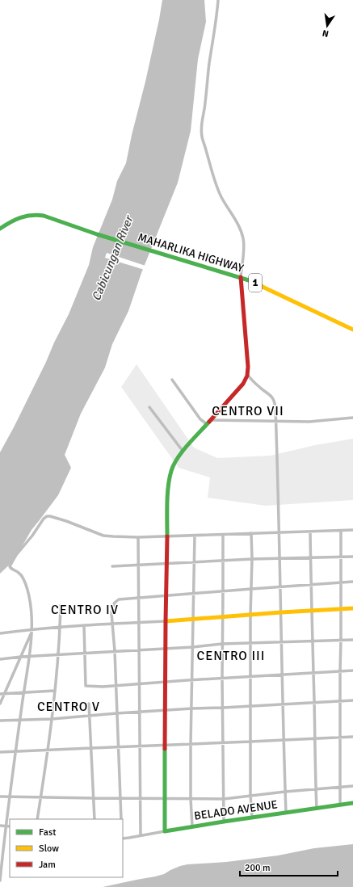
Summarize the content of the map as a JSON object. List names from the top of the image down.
{
  "streets": {
    "main road": ["MAHARLIKA HIGHWAY", "1", "BELADO AVENUE"]
  },
  "districts": [
    "CENTRO VII",
    "CENTRO IV",
    "CENTRO III",
    "CENTRO V"
  ],
  "water": ["Cabicungan River"],
  "legend": ["Fast", "Slow", "Jam"],
  "scale_bar": "200 m",
  "north": "bottom"
}
